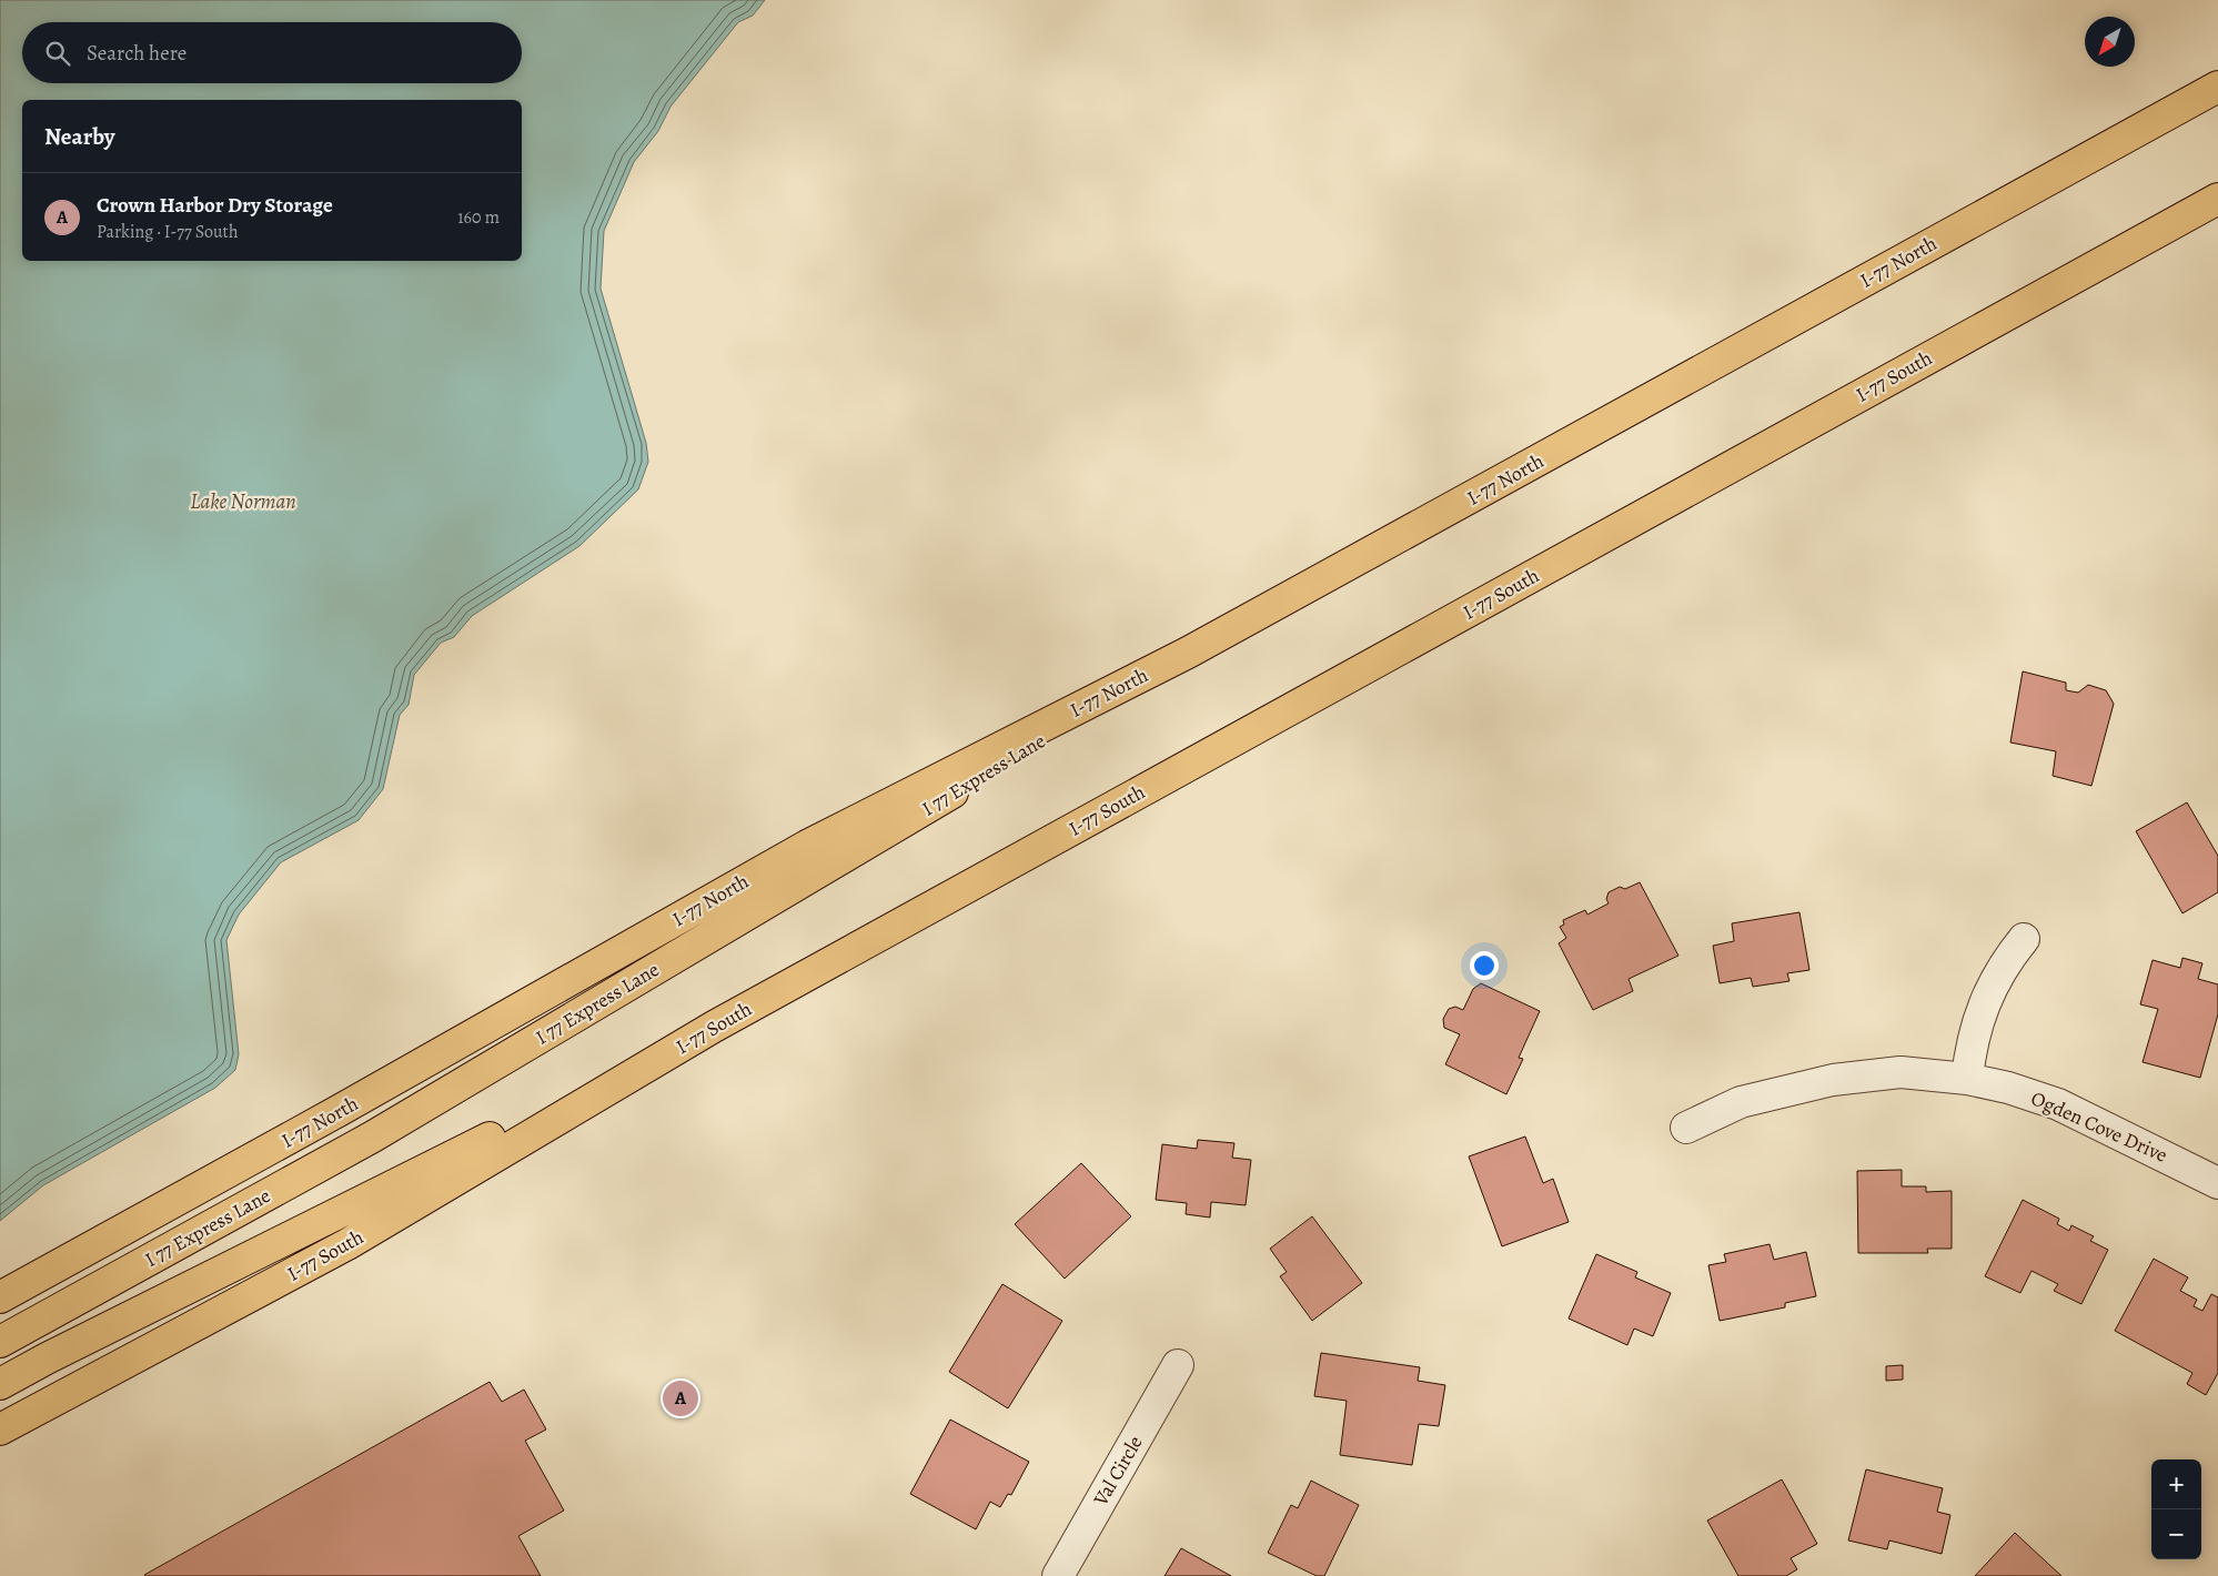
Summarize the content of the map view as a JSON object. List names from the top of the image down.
{
  "streets": {
    "highway": ["I-77 North", "I-77 South", "I 77 Express Lane"],
    "street": ["Ogden Cove Drive", "Val Circle"]
  },
  "crossings": [
    ["I-77 North", "I 77 Express Lane"]
  ],
  "water": ["Lake Norman"],
  "north": "bottom left",
  "page": {
    "search": "Search here",
    "heading": "Nearby",
    "list": [
      {
        "mark": "A",
        "name": "Crown Harbor Dry Storage",
        "note": "Parking · I-77 South",
        "value": "160 m"
      }
    ],
    "pins": "A",
    "map_buttons": ["+", "−"]
  }
}
